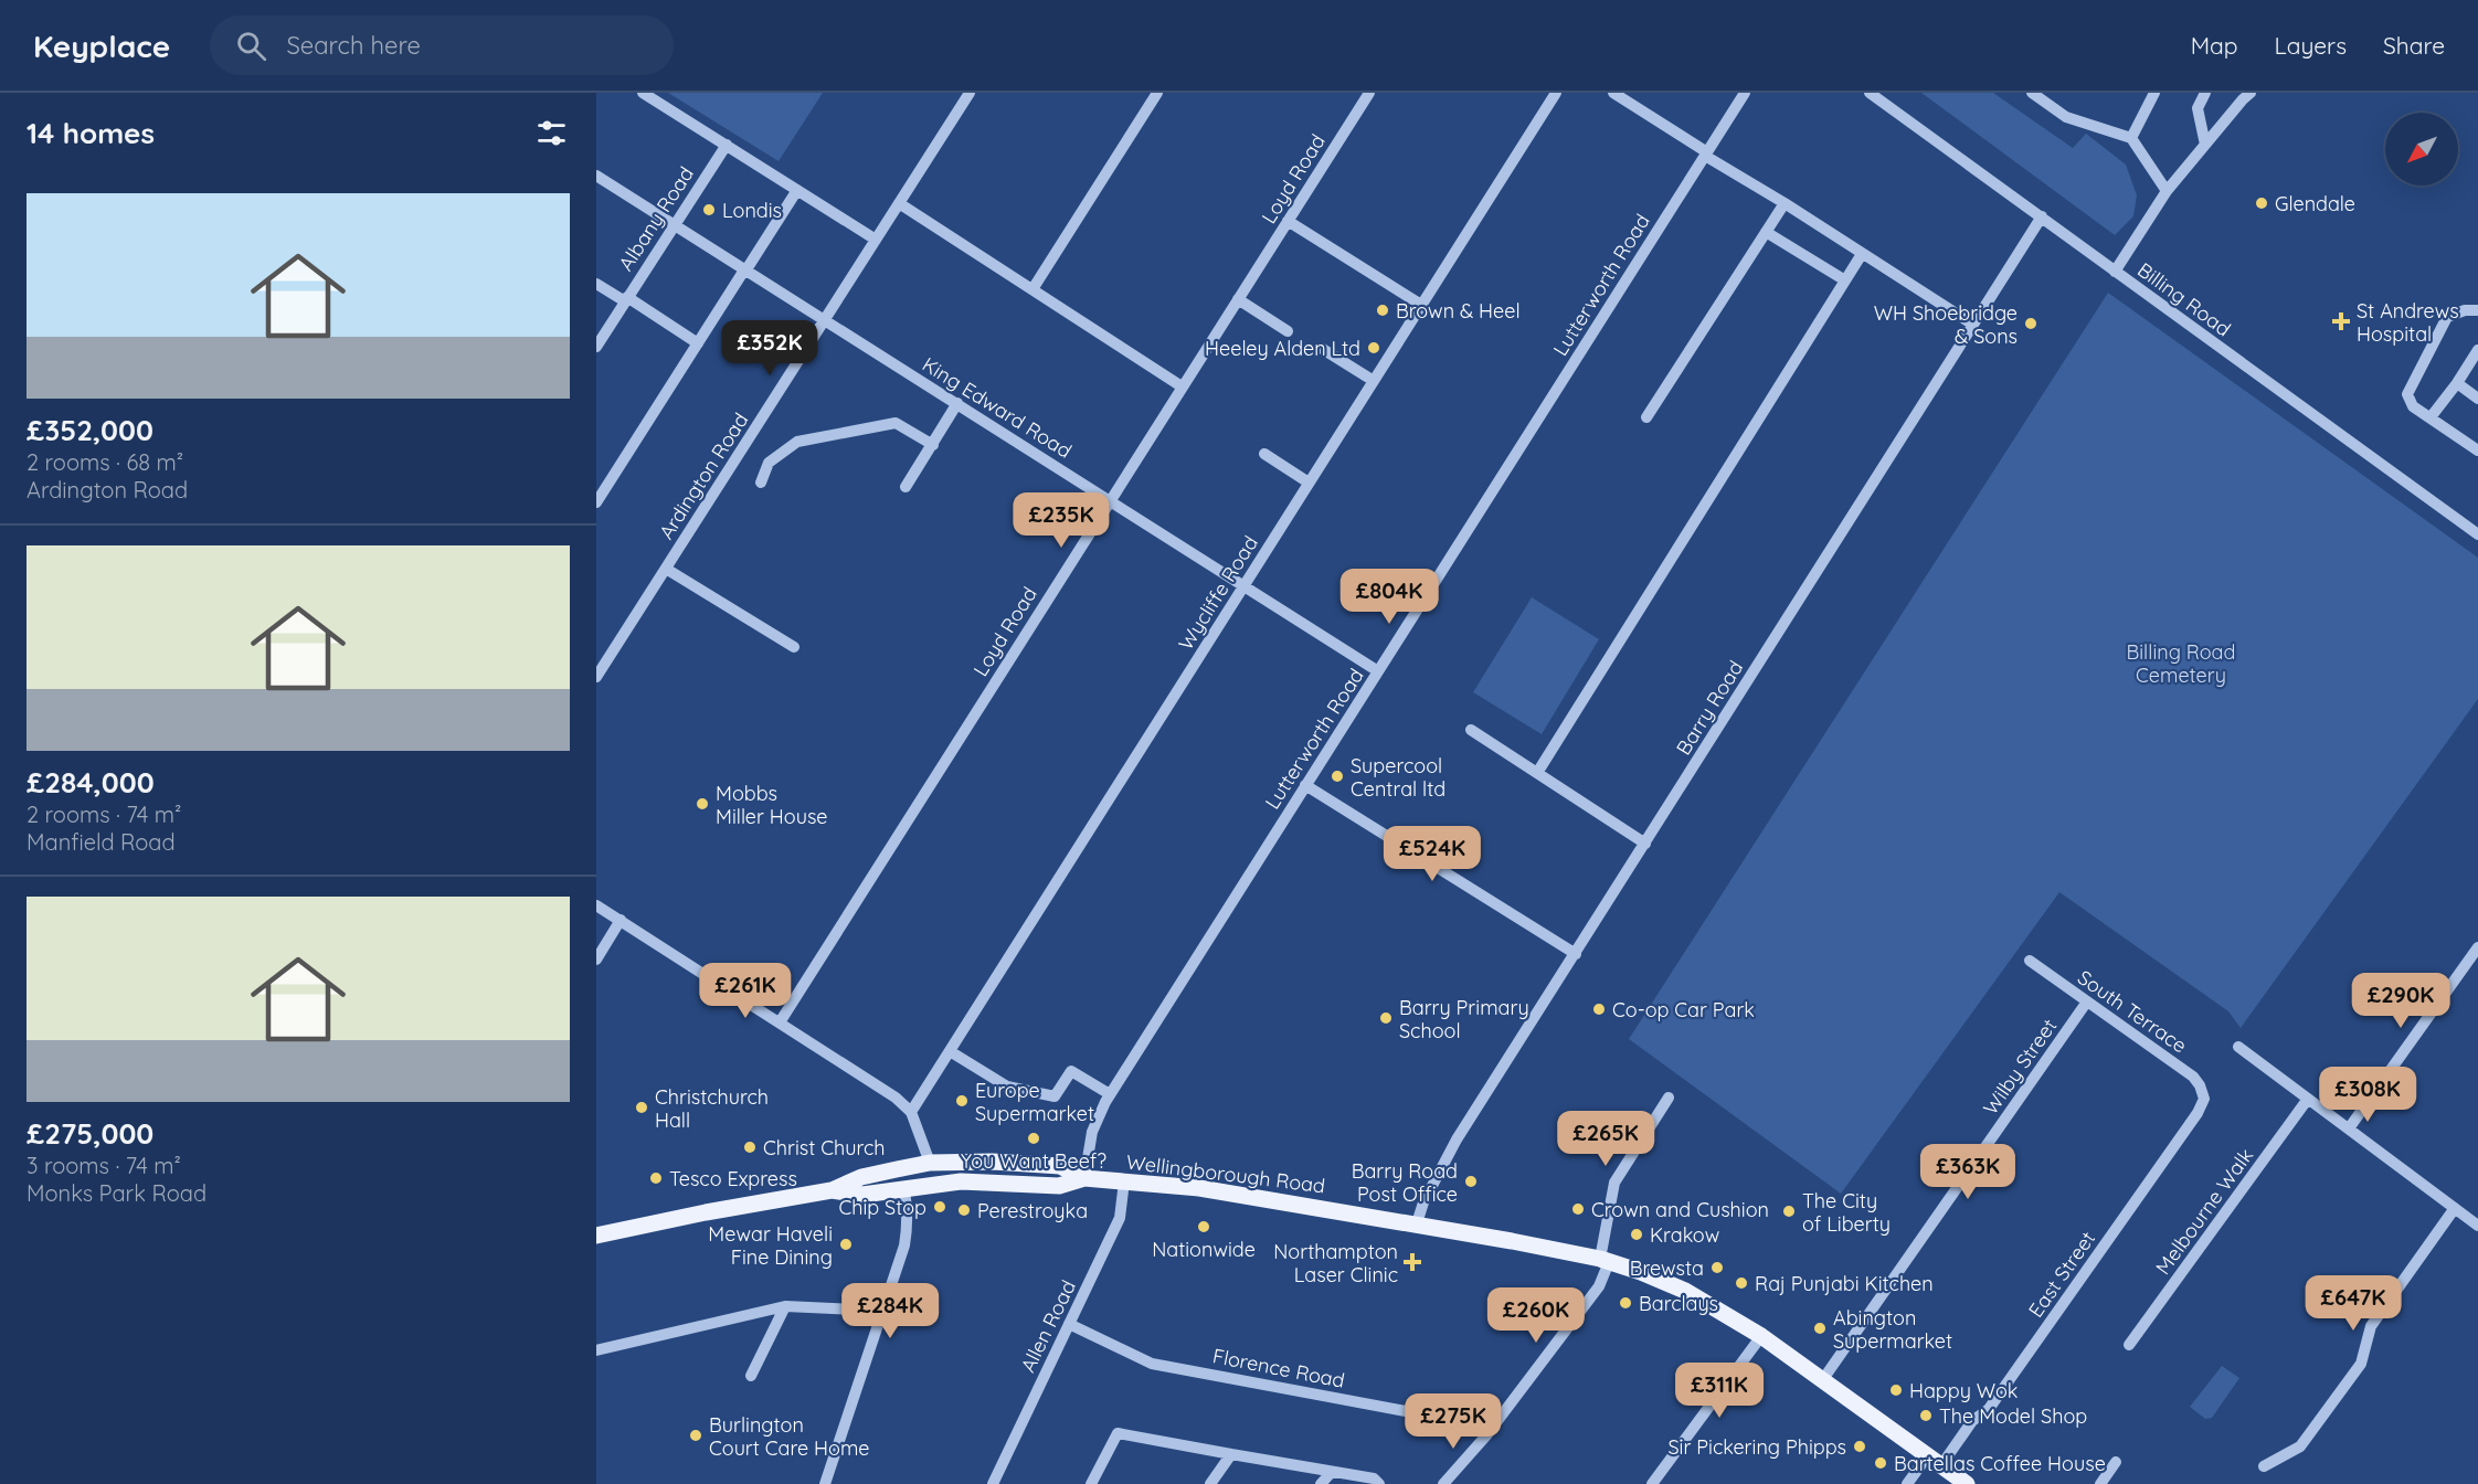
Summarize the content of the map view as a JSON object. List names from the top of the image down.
{
  "streets": {
    "main road": ["Wellingborough Road"],
    "street": [
      "Loyd Road",
      "Albany Road",
      "Lutterworth Road",
      "Billing Road",
      "King Edward Road",
      "Ardington Road",
      "Wycliffe Road",
      "Barry Road",
      "South Terrace",
      "Wilby Street",
      "Melbourne Walk",
      "East Street",
      "Allen Road",
      "Florence Road"
    ]
  },
  "crossings": [
    ["Loyd Road", "King Edward Road"],
    ["Albany Road", "King Edward Road"],
    ["Lutterworth Road", "King Edward Road"],
    ["Lutterworth Road", "Wellingborough Road"],
    ["Billing Road", "Barry Road"],
    ["King Edward Road", "Ardington Road"],
    ["King Edward Road", "Wycliffe Road"],
    ["Barry Road", "Wellingborough Road"],
    ["South Terrace", "Wilby Street"],
    ["South Terrace", "East Street"],
    ["Wilby Street", "Wellingborough Road"],
    ["Wellingborough Road", "East Street"],
    ["Wellingborough Road", "Allen Road"],
    ["Allen Road", "Florence Road"]
  ],
  "parks": ["Billing Road Cemetery"],
  "places": {
    "other": [
      "Glendale",
      "Londis",
      "Brown & Heel",
      "WH Shoebridge & Sons",
      "Heeley Alden Ltd",
      "Supercool Central ltd",
      "Mobbs Miller House",
      "Co-op Car Park",
      "Barry Primary School",
      "Europe Supermarket",
      "Christchurch Hall",
      "You Want Beef?",
      "Christ Church",
      "Tesco Express",
      "Barry Road Post Office",
      "Chip Stop",
      "Crown and Cushion",
      "Perestroyka",
      "The City of Liberty",
      "Nationwide",
      "Krakow",
      "Mewar Haveli Fine Dining",
      "Brewsta",
      "Raj Punjabi Kitchen",
      "Barclays",
      "Abington Supermarket",
      "Happy Wok",
      "The Model Shop",
      "Burlington Court Care Home",
      "Sir Pickering Phipps",
      "Bartellas Coffee House"
    ],
    "health": ["St Andrews Hospital", "Northampton Laser Clinic"]
  },
  "north": "bottom left",
  "page": {
    "header": "Keyplace",
    "search": "Search here",
    "nav": ["Map", "Layers", "Share"],
    "heading": "14 homes",
    "list": [
      {
        "name": "£352,000",
        "note": "2 rooms · 68 m² · Ardington Road"
      },
      {
        "name": "£284,000",
        "note": "2 rooms · 74 m² · Manfield Road"
      },
      {
        "name": "£275,000",
        "note": "3 rooms · 74 m² · Monks Park Road"
      }
    ],
    "price": [
      "£352K",
      "£235K",
      "£804K",
      "£524K",
      "£261K",
      "£290K",
      "£308K",
      "£265K",
      "£363K",
      "£647K",
      "£284K",
      "£260K",
      "£311K",
      "£275K"
    ]
  }
}
